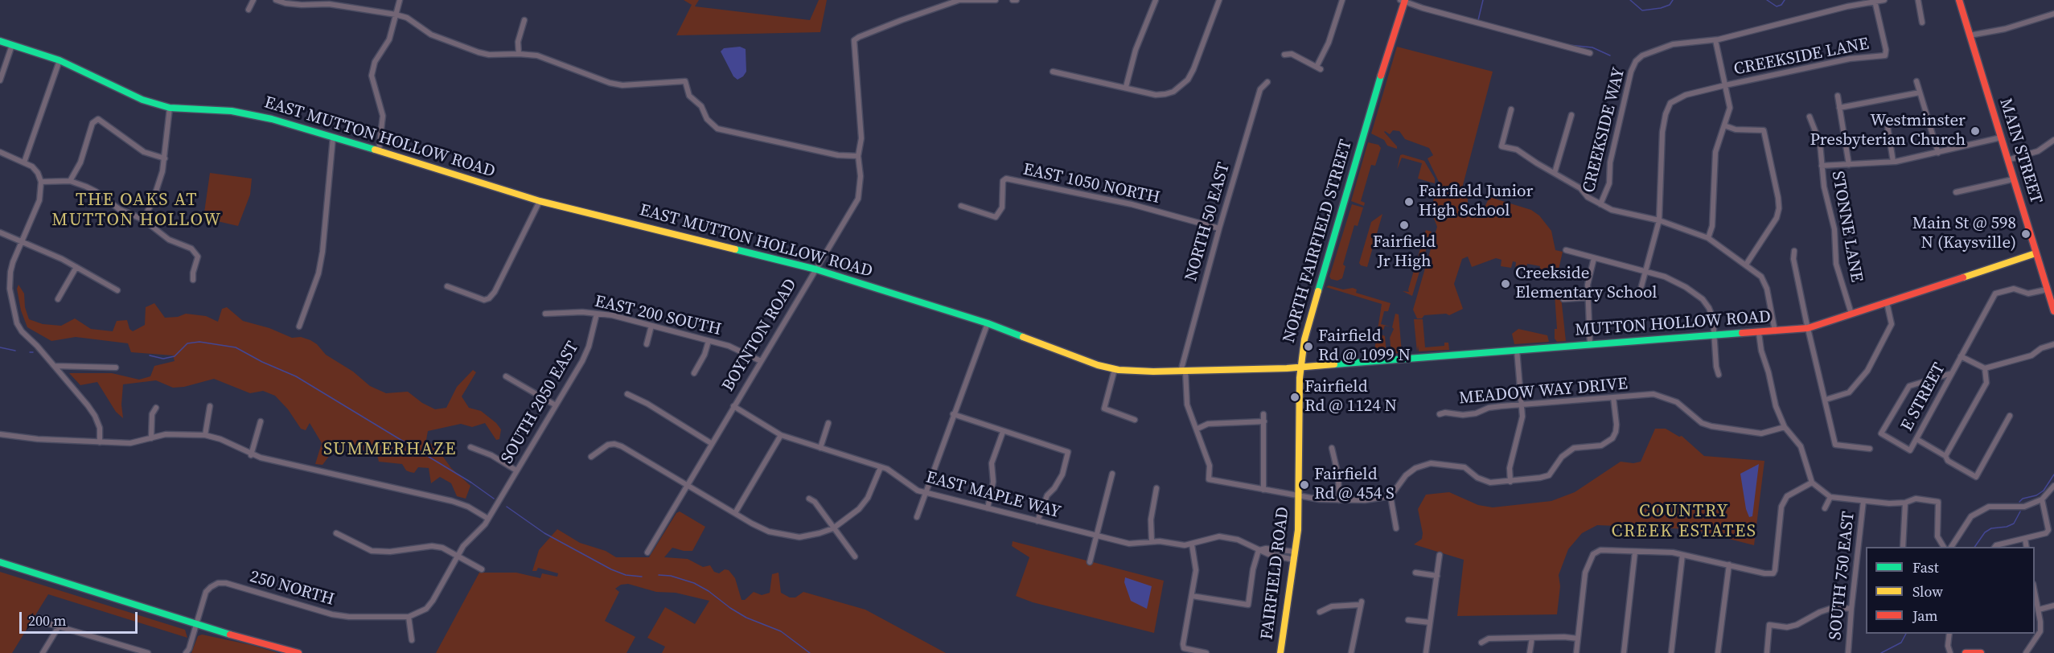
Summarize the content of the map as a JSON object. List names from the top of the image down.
{
  "streets": {
    "street": [
      "CREEKSIDE LANE",
      "CREEKSIDE WAY",
      "EAST MUTTON HOLLOW ROAD",
      "MAIN STREET",
      "EAST 1050 NORTH",
      "NORTH 50 EAST",
      "STONNE LANE",
      "NORTH FAIRFIELD STREET",
      "EAST 200 SOUTH",
      "MUTTON HOLLOW ROAD",
      "BOYNTON ROAD",
      "MEADOW WAY DRIVE",
      "E STREET",
      "SOUTH 2050 EAST",
      "EAST MAPLE WAY",
      "FAIRFIELD ROAD",
      "SOUTH 750 EAST",
      "250 NORTH"
    ]
  },
  "crossings": [
    ["CREEKSIDE LANE", "CREEKSIDE WAY"],
    ["EAST MUTTON HOLLOW ROAD", "NORTH 50 EAST"],
    ["EAST MUTTON HOLLOW ROAD", "NORTH FAIRFIELD STREET"],
    ["EAST MUTTON HOLLOW ROAD", "MUTTON HOLLOW ROAD"],
    ["EAST MUTTON HOLLOW ROAD", "BOYNTON ROAD"],
    ["MAIN STREET", "MUTTON HOLLOW ROAD"],
    ["MAIN STREET", "E STREET"],
    ["EAST 1050 NORTH", "NORTH 50 EAST"],
    ["STONNE LANE", "MUTTON HOLLOW ROAD"],
    ["NORTH FAIRFIELD STREET", "MUTTON HOLLOW ROAD"],
    ["NORTH FAIRFIELD STREET", "FAIRFIELD ROAD"],
    ["EAST 200 SOUTH", "BOYNTON ROAD"],
    ["EAST 200 SOUTH", "SOUTH 2050 EAST"],
    ["BOYNTON ROAD", "EAST MAPLE WAY"],
    ["SOUTH 2050 EAST", "250 NORTH"],
    ["EAST MAPLE WAY", "FAIRFIELD ROAD"]
  ],
  "districts": ["THE OAKS AT MUTTON HOLLOW", "SUMMERHAZE", "COUNTRY CREEK ESTATES"],
  "places": [
    "Westminster Presbyterian Church",
    "Fairfield Junior High School",
    "Fairfield Jr High",
    "Main St @ 598 N (Kaysville)",
    "Creekside Elementary School",
    "Fairfield Rd @ 1099 N",
    "Fairfield Rd @ 1124 N",
    "Fairfield Rd @ 454 S"
  ],
  "legend": ["Fast", "Slow", "Jam"],
  "scale_bar": "200 m"
}
